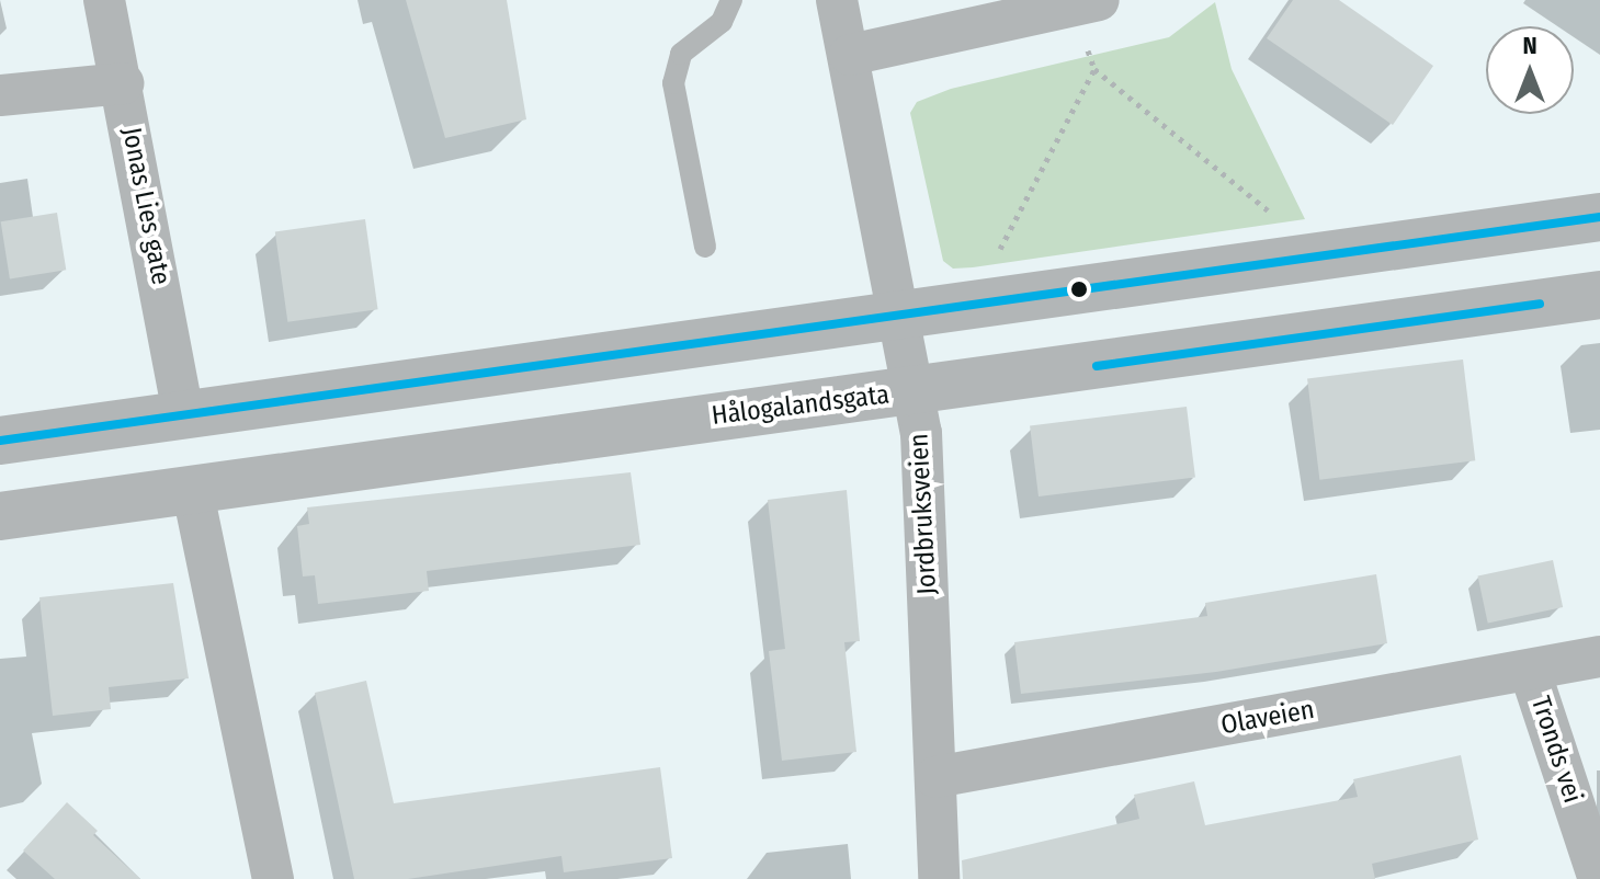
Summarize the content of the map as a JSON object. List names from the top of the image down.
{
  "streets": {
    "street": [
      "Jonas Lies gate",
      "Hålogalandsgata",
      "Jordbruksveien",
      "Olaveien",
      "Tronds vei"
    ]
  },
  "crossings": [
    ["Hålogalandsgata", "Jordbruksveien"],
    ["Jordbruksveien", "Olaveien"],
    ["Olaveien", "Tronds vei"]
  ],
  "north": "top"
}
